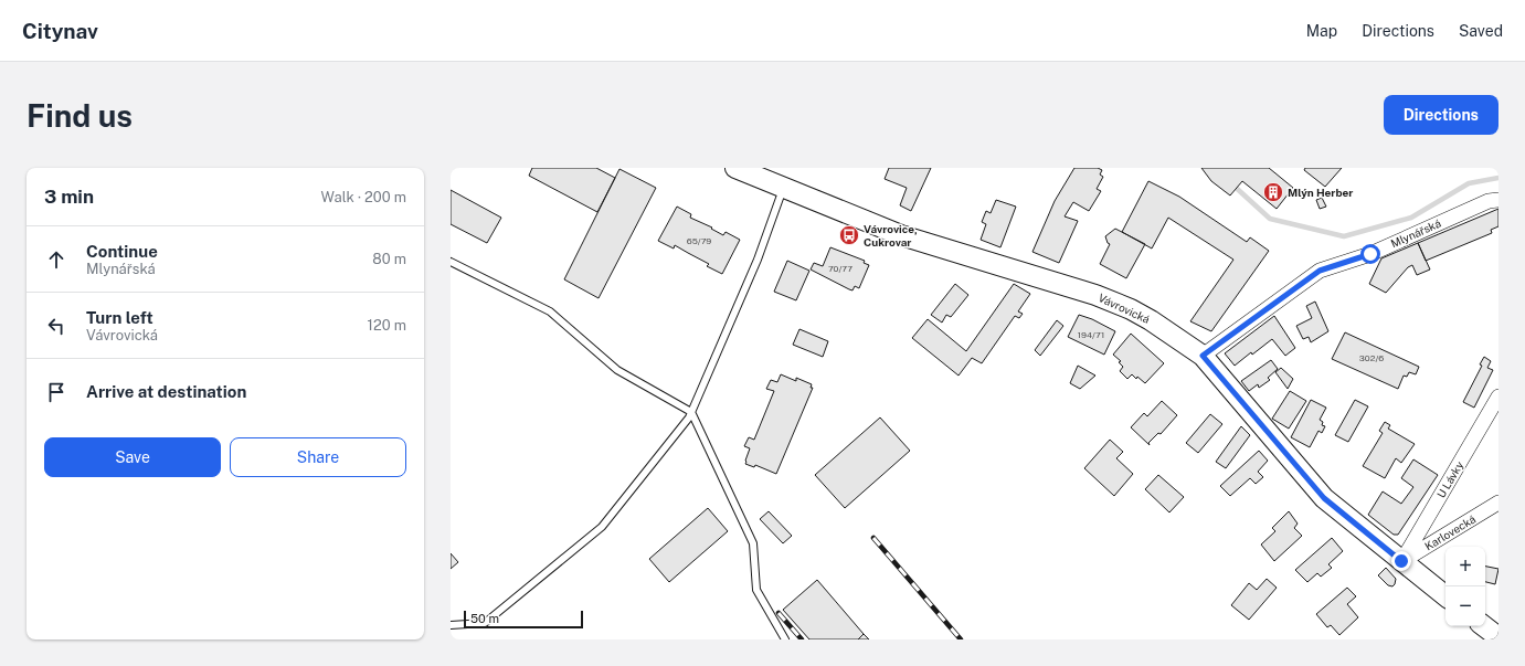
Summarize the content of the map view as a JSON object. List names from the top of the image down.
{
  "streets": {
    "street": [
      "Mlynářská",
      "Vávrovická",
      "U Lávky",
      "Karlovecká"
    ]
  },
  "crossings": [
    ["Mlynářská", "Vávrovická"],
    ["Vávrovická", "U Lávky"],
    ["Vávrovická", "Karlovecká"],
    ["U Lávky", "Karlovecká"]
  ],
  "places": {
    "building": ["Mlýn Herber"],
    "bus stop": ["Vávrovice, Cukrovar"]
  },
  "house_numbers": [
    "65/79",
    "70/77",
    "194/71",
    "302/6"
  ],
  "scale_bar": "50 m",
  "page": {
    "header": "Citynav",
    "nav": ["Map", "Directions", "Saved"],
    "buttons": [
      "Directions",
      ["Save", "Share"]
    ],
    "title": "Find us",
    "heading": ["3 min", "Walk · 200 m"],
    "list": [
      ["Continue", "Mlynářská", "80 m"],
      ["Turn left", "Vávrovická", "120 m"],
      "Arrive at destination"
    ],
    "map_buttons": ["+", "−"],
    "scale": "50 m"
  }
}
